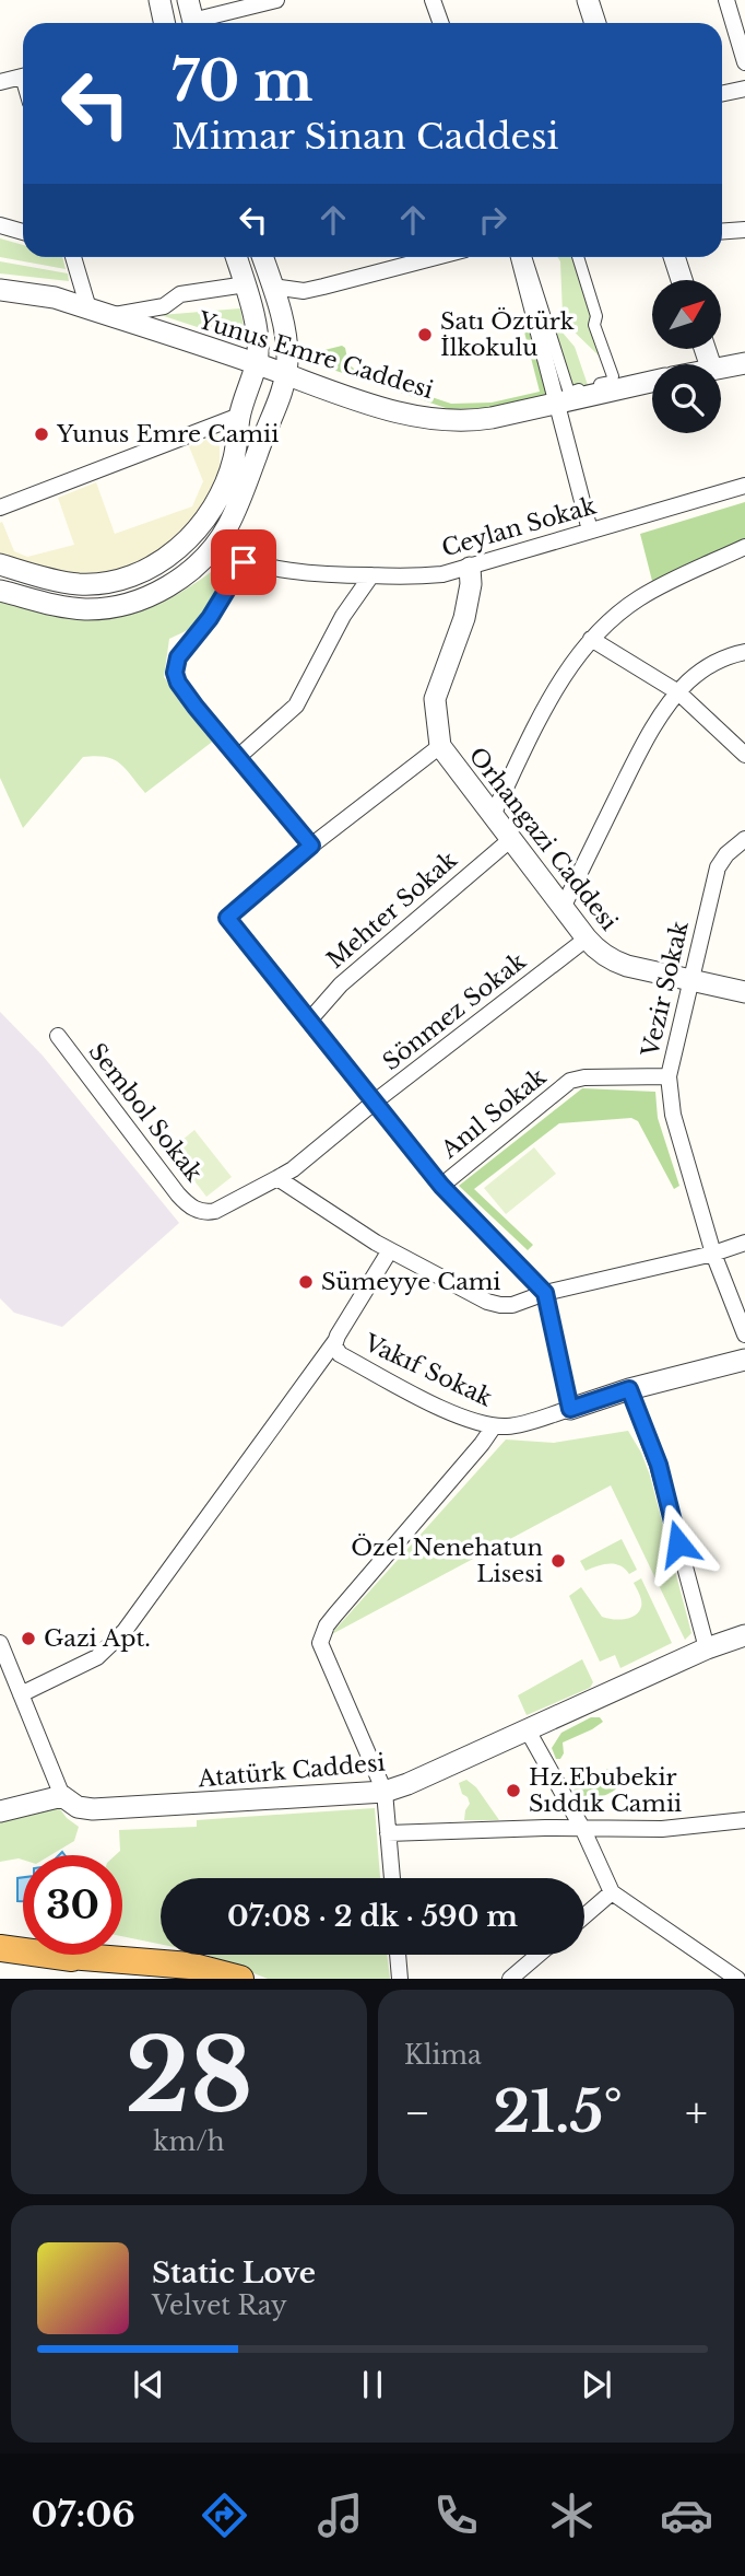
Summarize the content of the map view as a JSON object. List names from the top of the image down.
{
  "streets": {
    "street": [
      "Yunus Emre Caddesi",
      "Ceylan Sokak",
      "Orhangazi Caddesi",
      "Mehter Sokak",
      "Vezir Sokak",
      "Sönmez Sokak",
      "Sembol Sokak",
      "Anıl Sokak",
      "Vakıf Sokak",
      "Atatürk Caddesi"
    ]
  },
  "crossings": [
    ["Ceylan Sokak", "Orhangazi Caddesi"],
    ["Orhangazi Caddesi", "Mehter Sokak"],
    ["Orhangazi Caddesi", "Vezir Sokak"],
    ["Orhangazi Caddesi", "Sönmez Sokak"],
    ["Vezir Sokak", "Anıl Sokak"],
    ["Sönmez Sokak", "Sembol Sokak"]
  ],
  "places": [
    "Satı Öztürk İlkokulu",
    "Yunus Emre Camii",
    "Sümeyye Cami",
    "Özel Nenehatun Lisesi",
    "Gazi Apt.",
    "Hz.Ebubekir Sıddık Camii"
  ],
  "north": "top right",
  "page": {
    "turn": ["70 m", "Mimar Sinan Caddesi"],
    "limit": "30",
    "trip": "07:08 · 2 dk · 590 m",
    "tile": [
      ["28", "km/h"],
      "Klima"
    ],
    "heat": ["−", "21.5°", "+"],
    "song": ["Static Love", "Velvet Ray"],
    "tabs": "07:06"
  }
}
